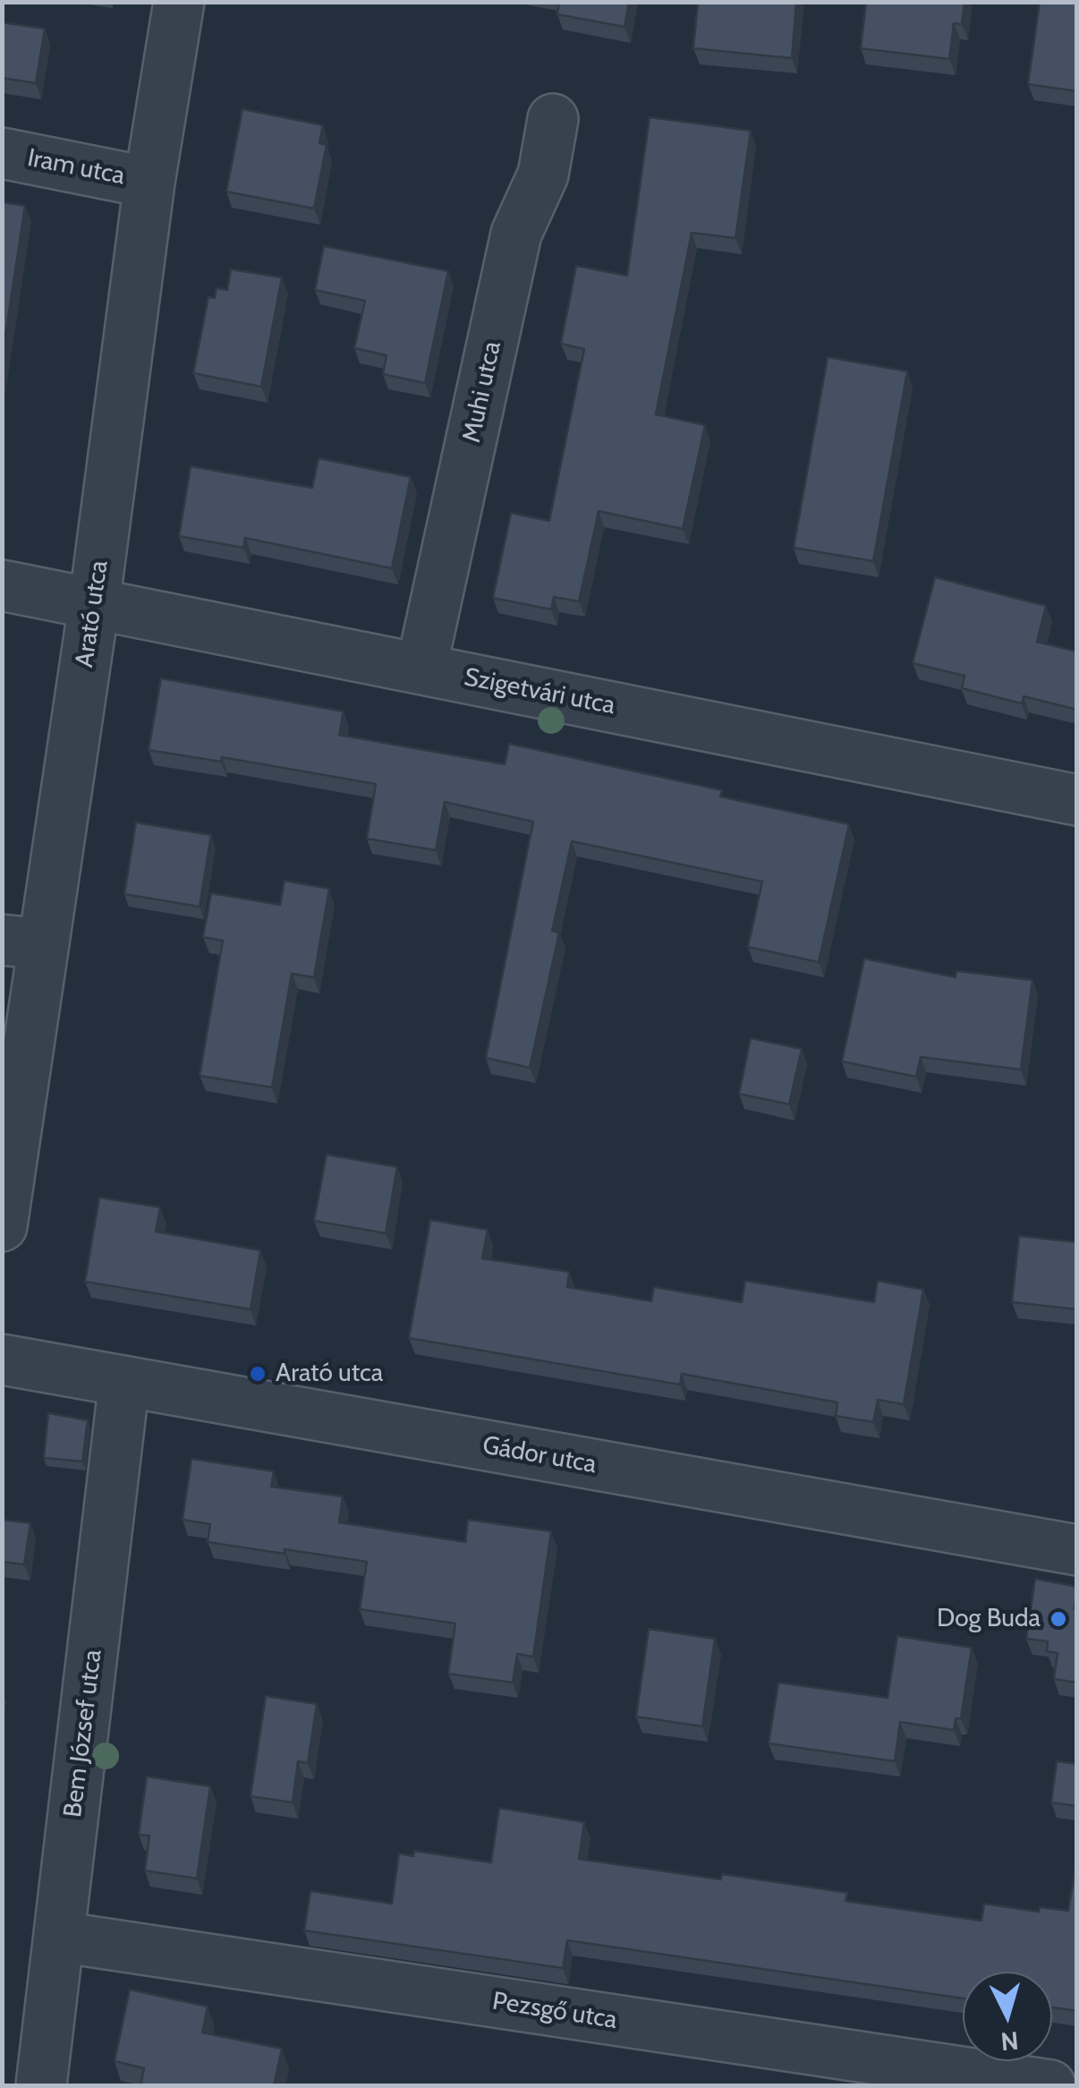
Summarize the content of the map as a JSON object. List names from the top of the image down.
{
  "streets": {
    "street": [
      "Iram utca",
      "Muhi utca",
      "Arató utca",
      "Szigetvári utca",
      "Gádor utca",
      "Bem József utca",
      "Pezsgő utca"
    ]
  },
  "crossings": [
    ["Iram utca", "Arató utca"],
    ["Muhi utca", "Szigetvári utca"],
    ["Arató utca", "Szigetvári utca"],
    ["Gádor utca", "Bem József utca"],
    ["Bem József utca", "Pezsgő utca"]
  ],
  "places": ["Arató utca", "Dog Buda"],
  "north": "bottom"
}
